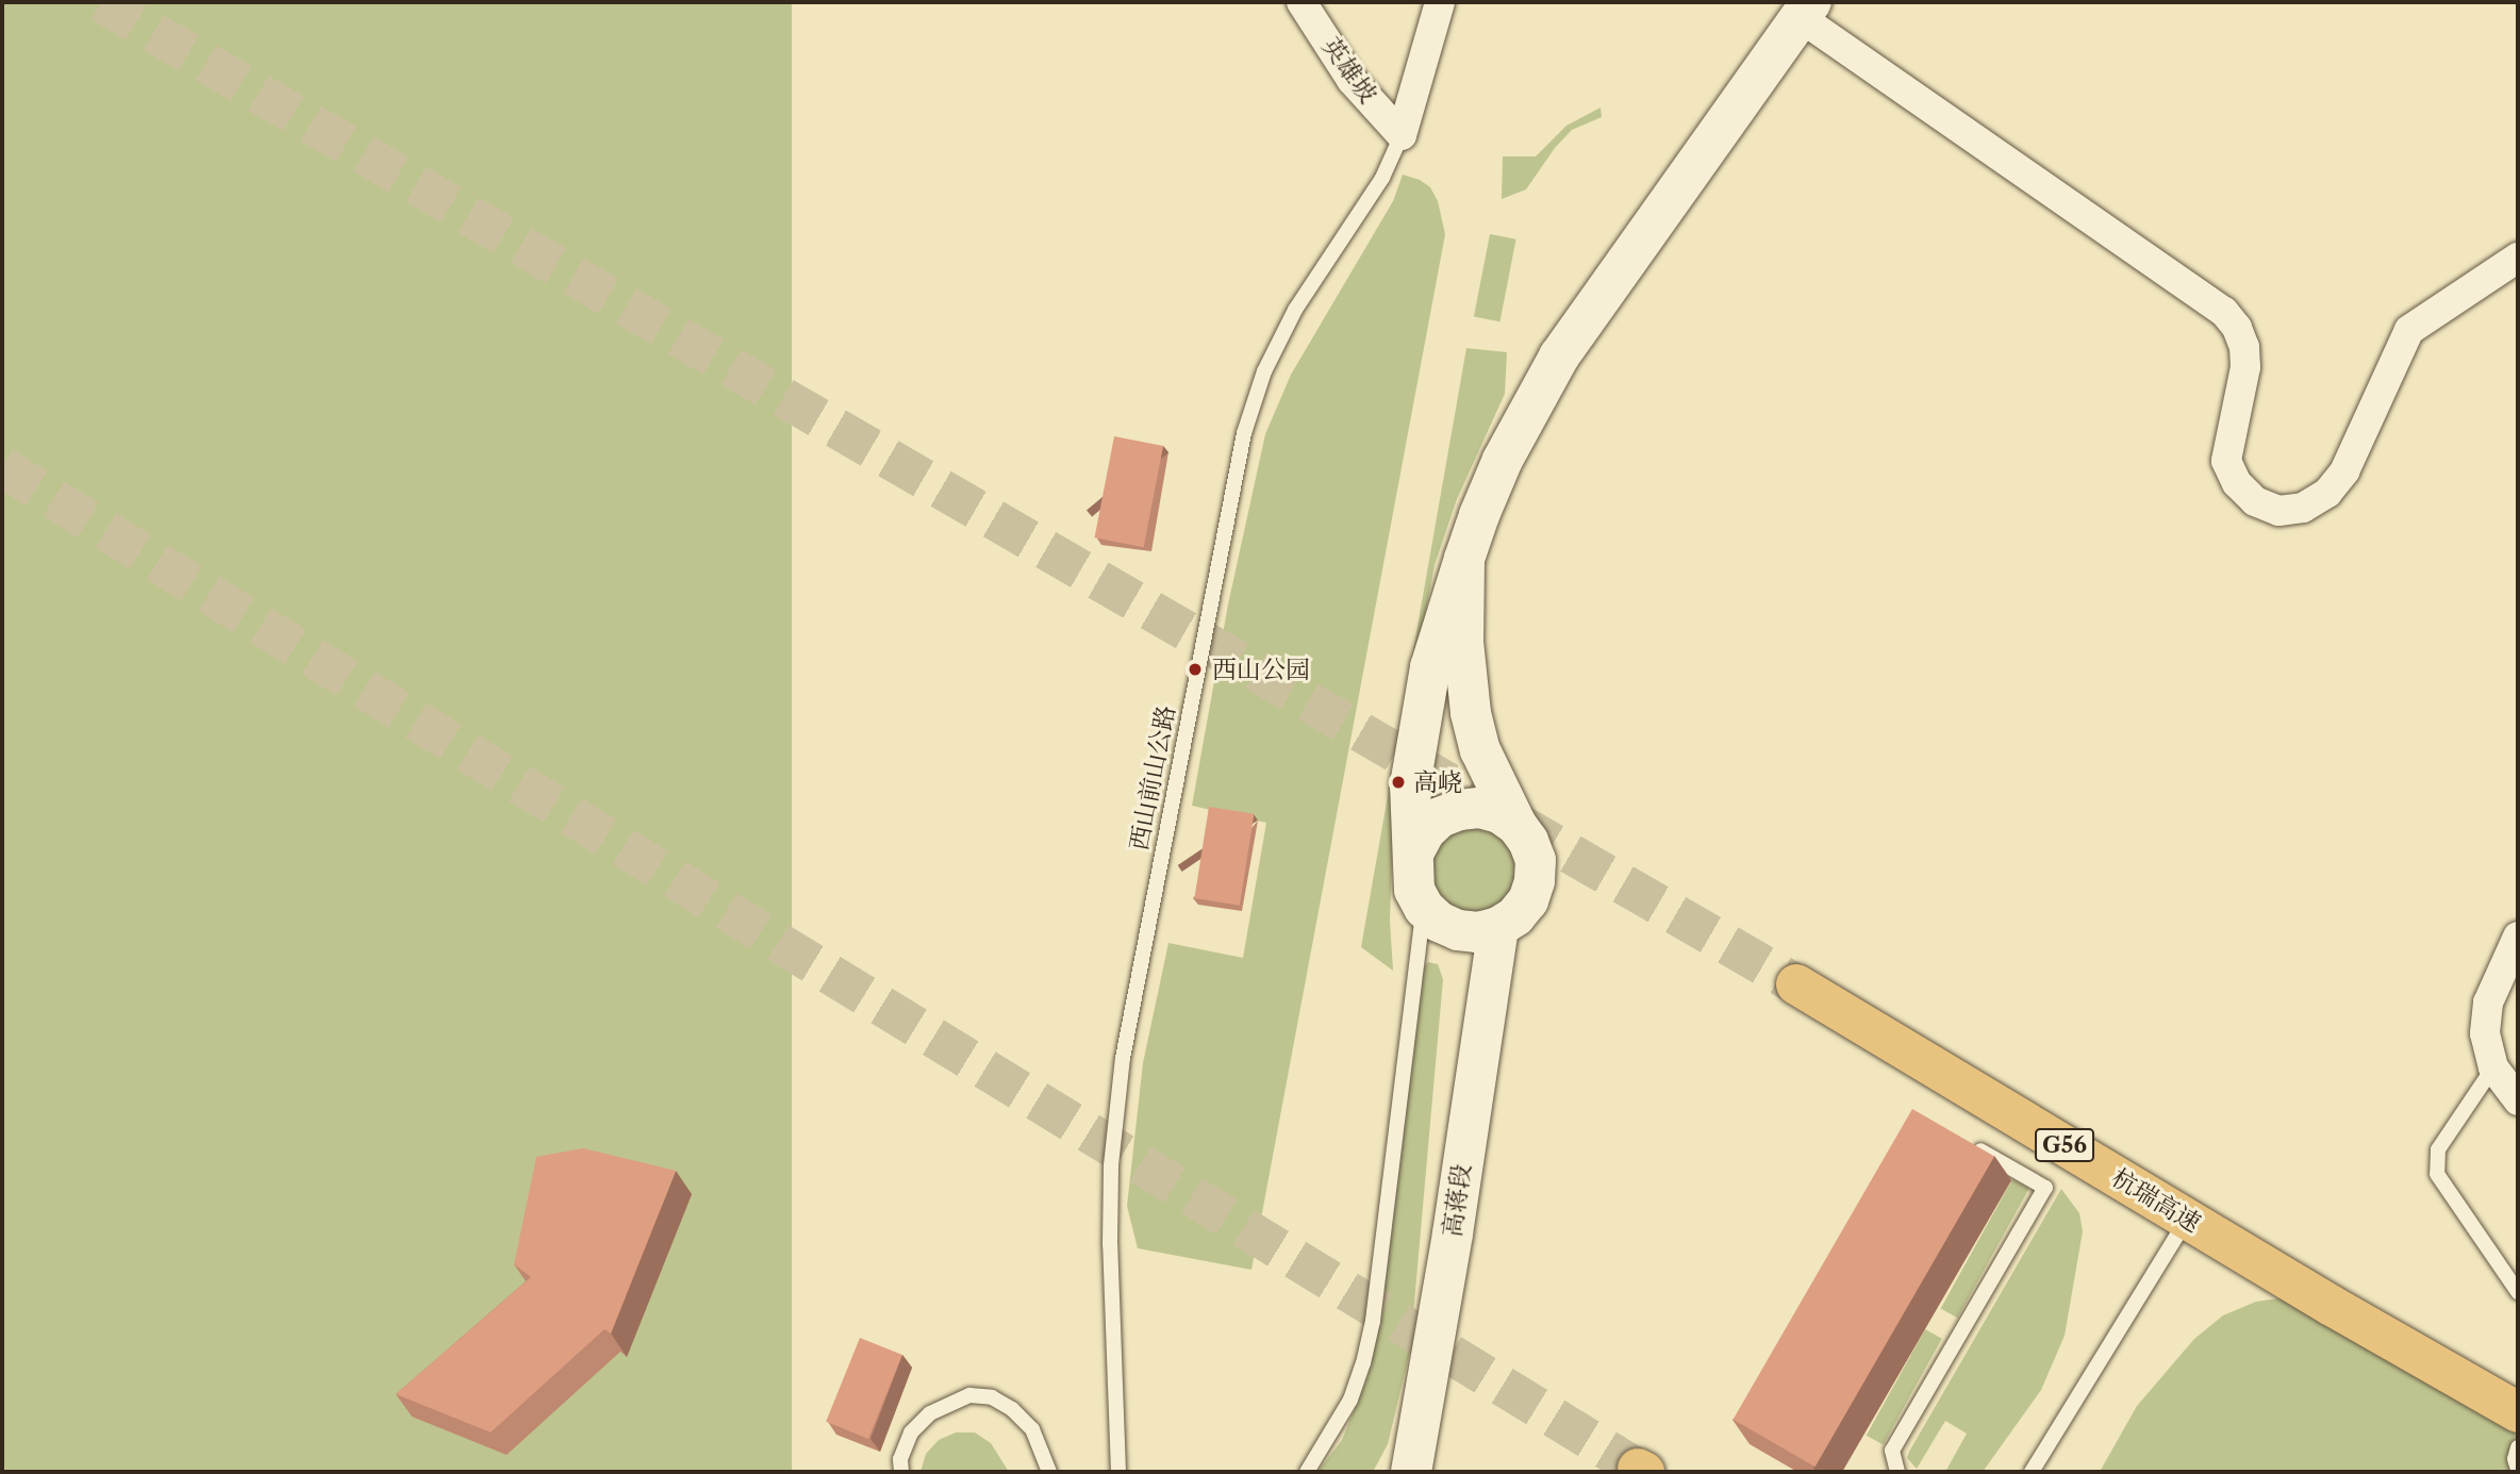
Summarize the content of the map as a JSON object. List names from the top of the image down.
{
  "streets": {
    "highway": ["G56", "杭瑞高速"],
    "main road": ["高蒋段"],
    "street": ["英雄坡"],
    "lane": ["西山前山公路"]
  },
  "crossings": [
    ["英雄坡", "西山前山公路"]
  ],
  "places": ["西山公园", "高峣"]
}
